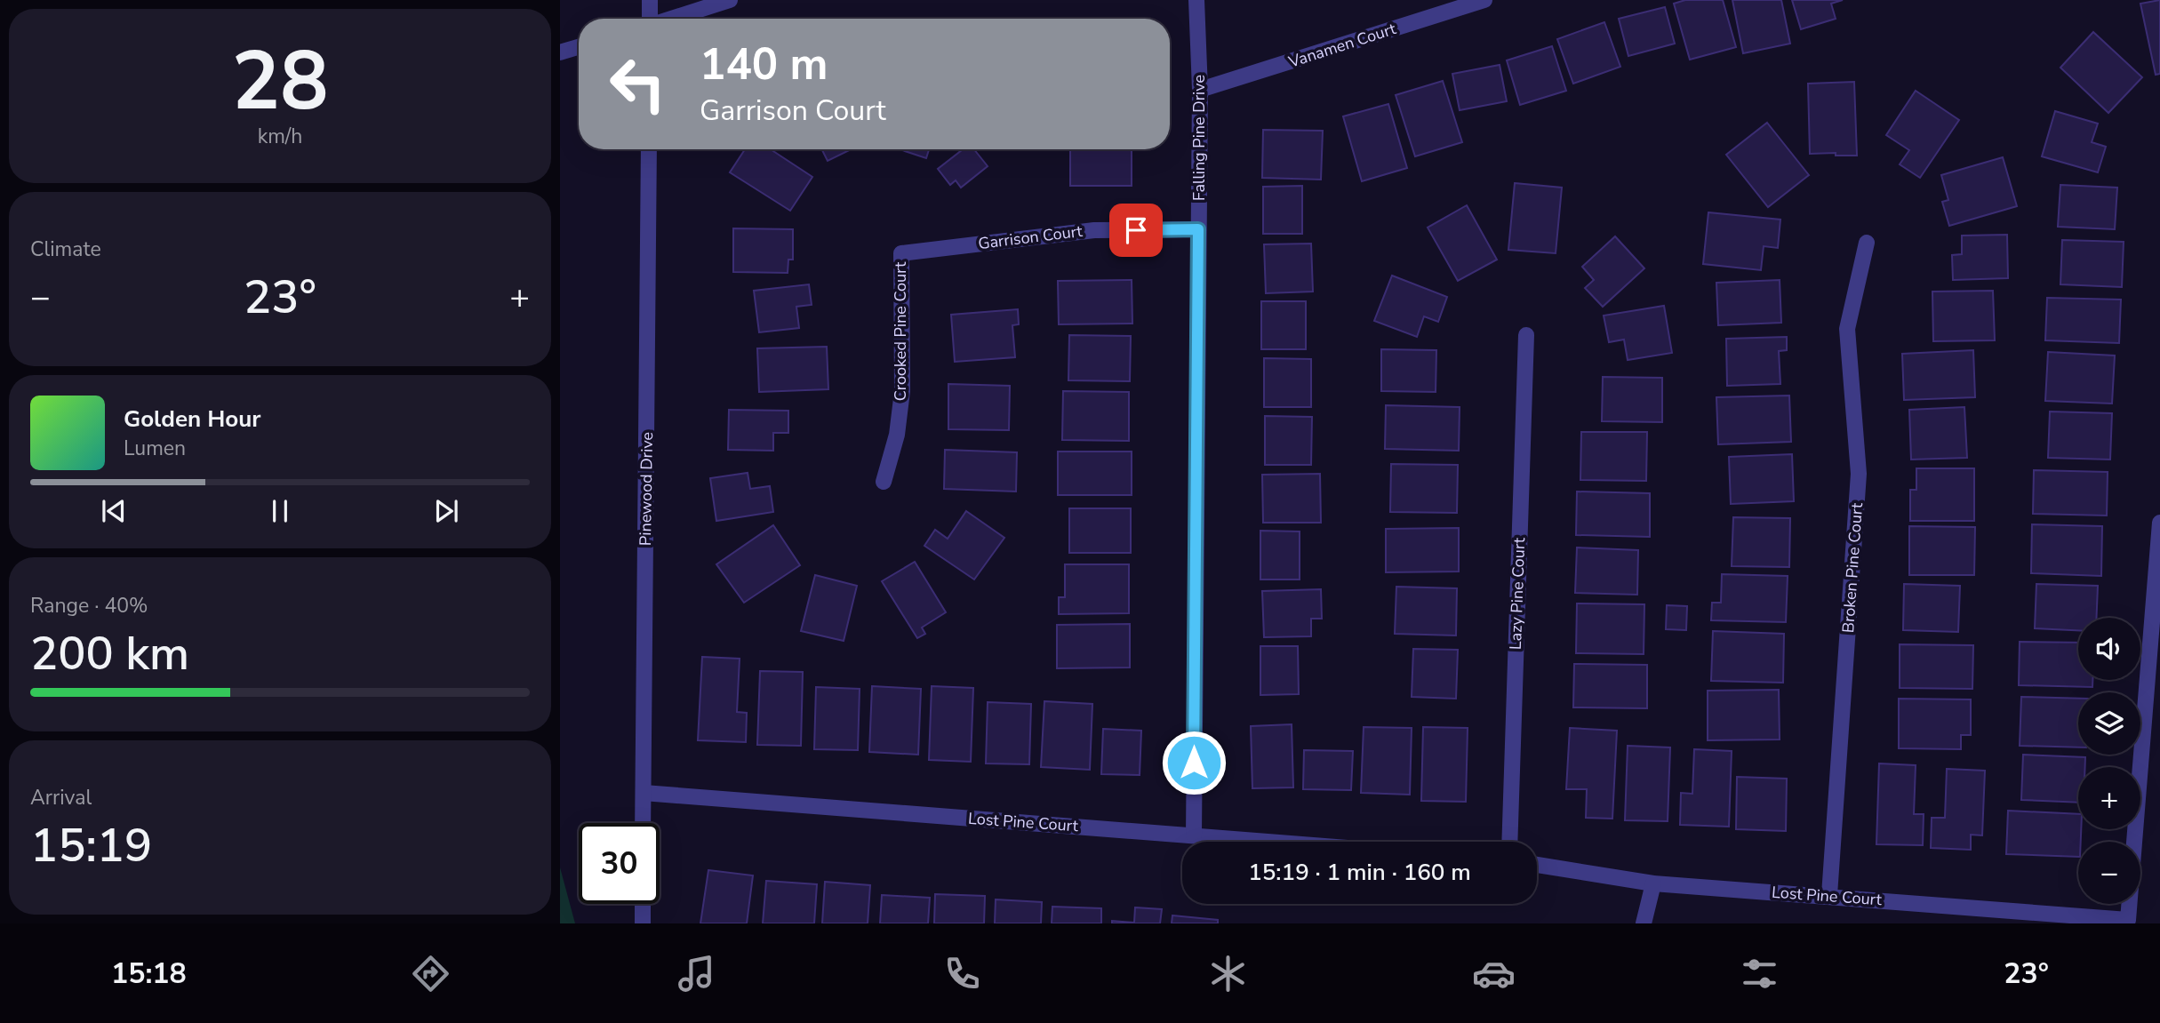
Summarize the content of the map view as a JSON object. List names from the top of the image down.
{
  "streets": {
    "street": [
      "Vanamen Court",
      "Falling Pine Drive",
      "Garrison Court",
      "Crooked Pine Court",
      "Pinewood Drive",
      "Broken Pine Court",
      "Lazy Pine Court",
      "Lost Pine Court"
    ]
  },
  "crossings": [
    ["Vanamen Court", "Falling Pine Drive"],
    ["Falling Pine Drive", "Garrison Court"],
    ["Falling Pine Drive", "Lost Pine Court"],
    ["Garrison Court", "Crooked Pine Court"],
    ["Pinewood Drive", "Lost Pine Court"],
    ["Broken Pine Court", "Lost Pine Court"]
  ],
  "page": {
    "tile": [
      ["28", "km/h"],
      "Climate",
      ["Range · 40%", "200 km"],
      ["Arrival", "15:19"]
    ],
    "turn": ["140 m", "Garrison Court"],
    "heat": ["−", "23°", "+"],
    "song": ["Golden Hour", "Lumen"],
    "map_buttons": ["+", "−"],
    "limit": "30",
    "trip": "15:19 · 1 min · 160 m",
    "tabs": ["15:18", "23°"]
  }
}
